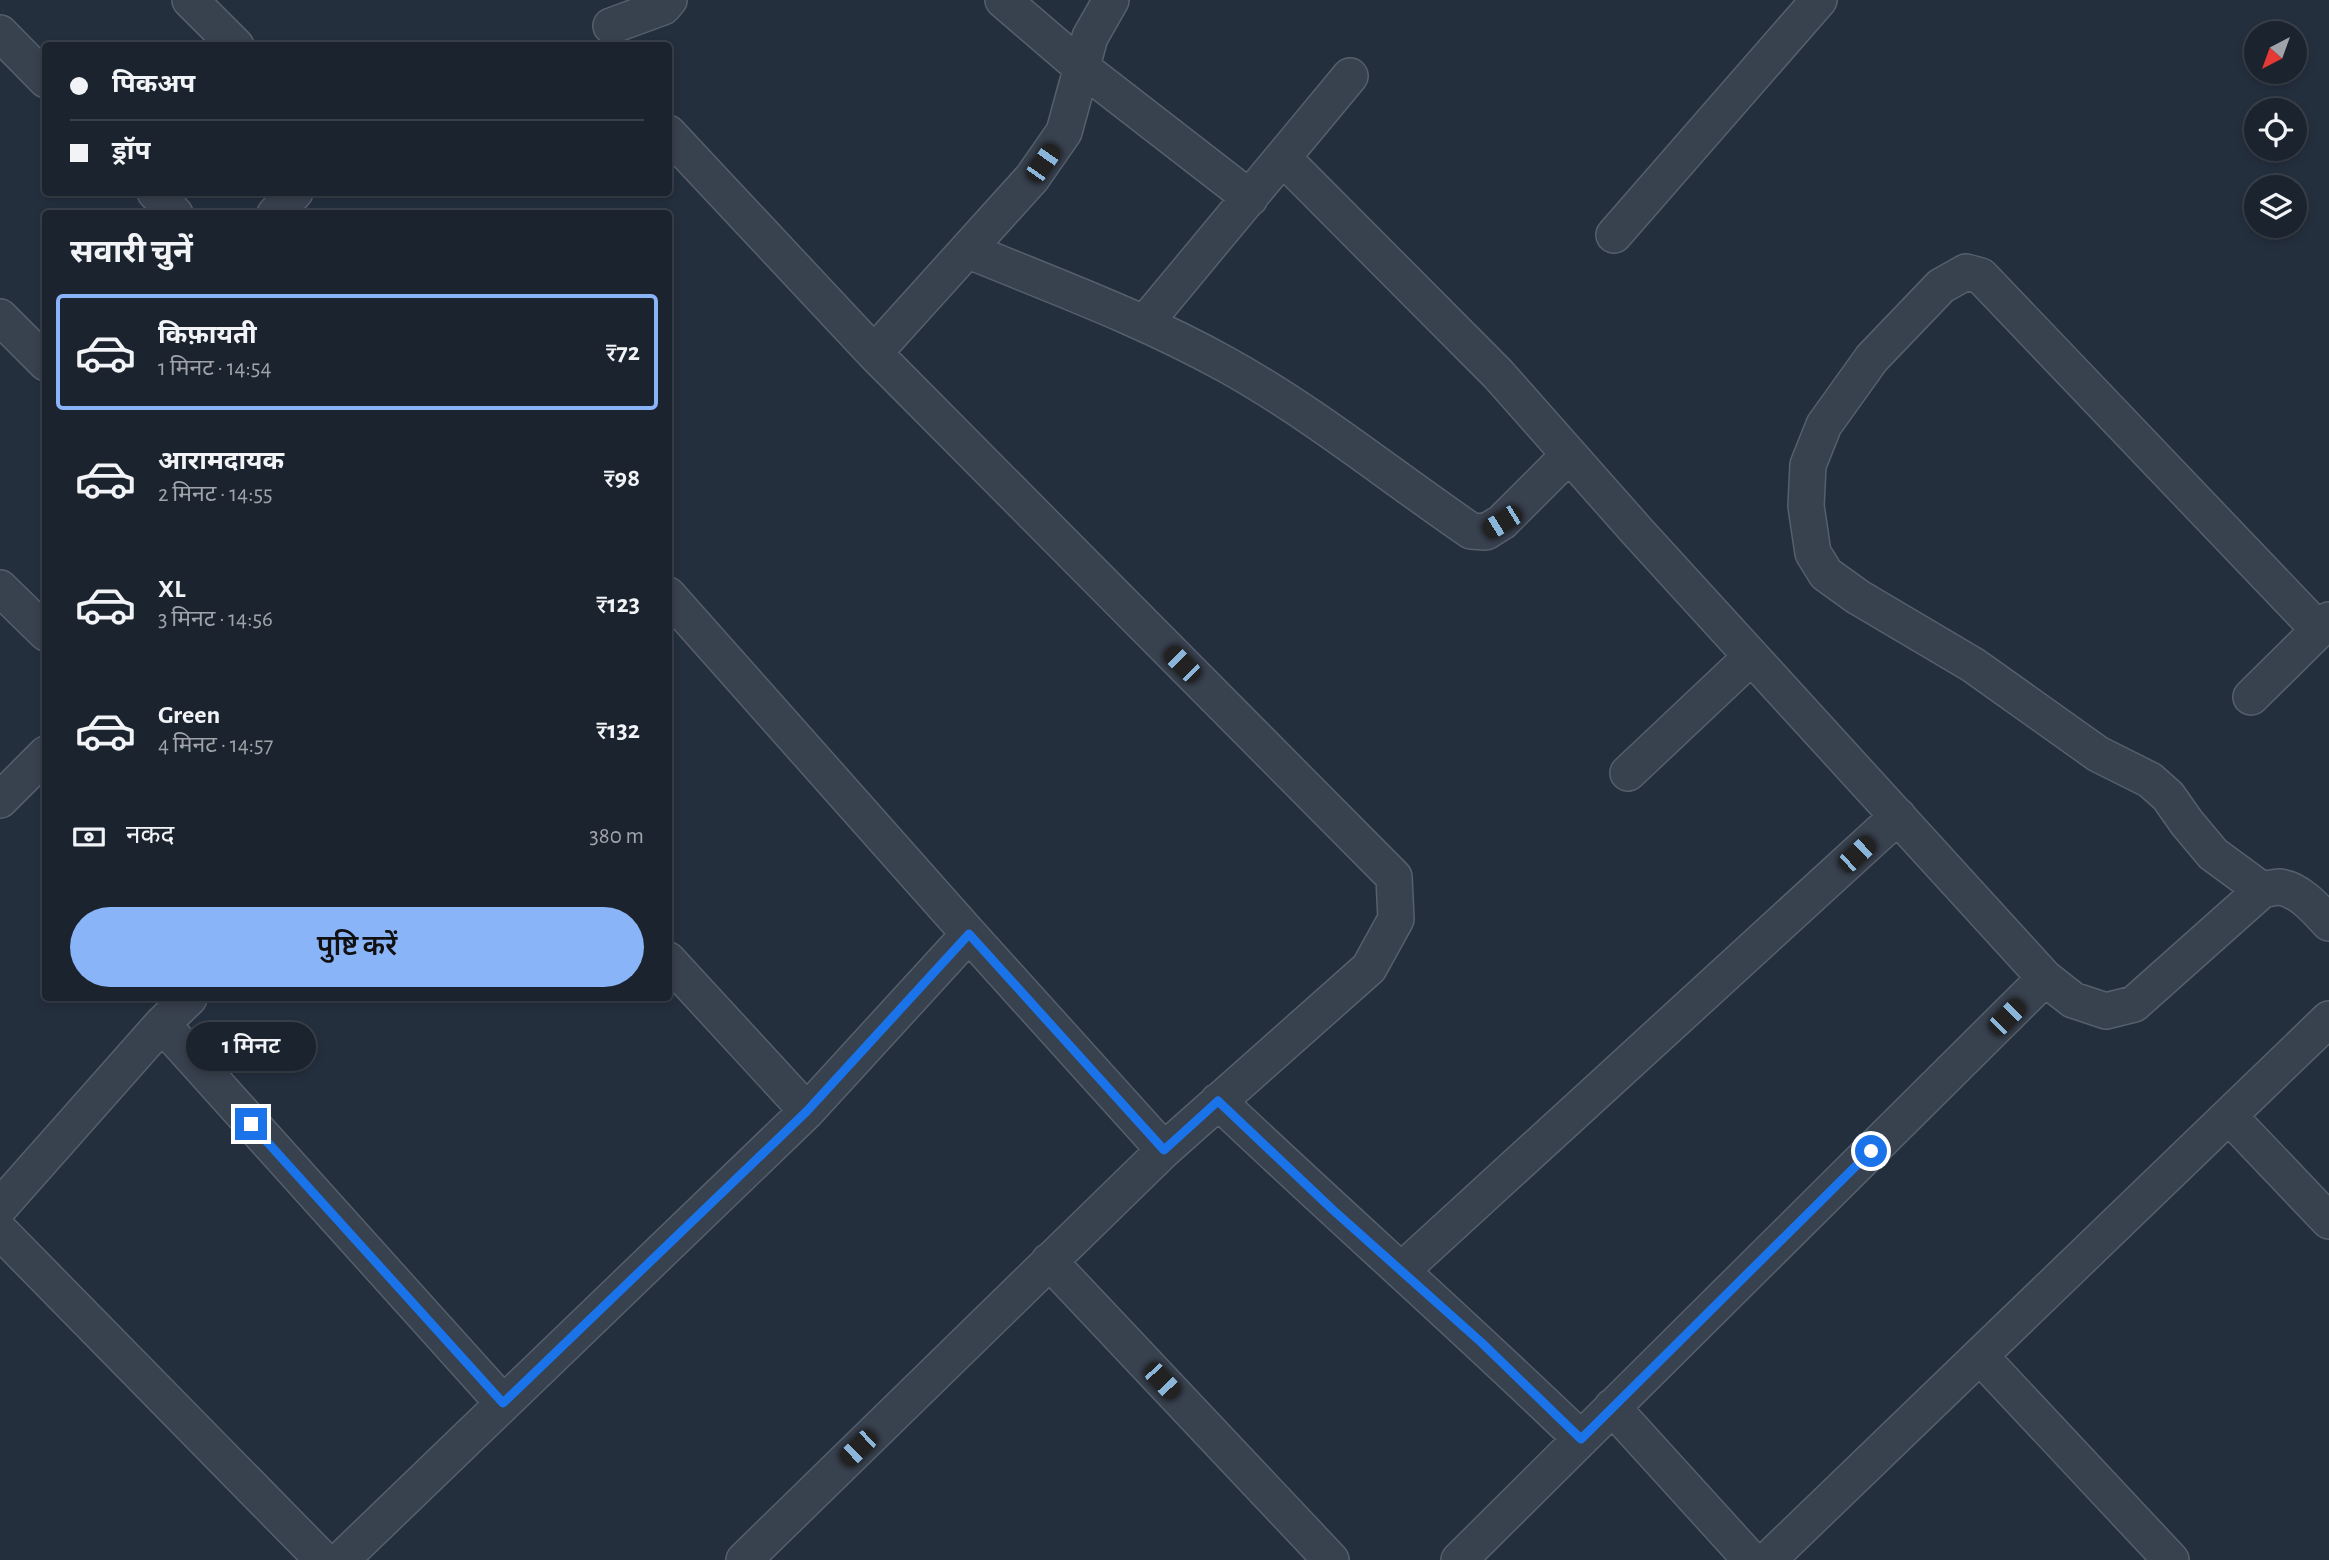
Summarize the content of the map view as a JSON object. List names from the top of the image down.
{
  "north": "bottom left",
  "page": {
    "banner": ["पिकअप", "ड्रॉप"],
    "heading": "सवारी चुनें",
    "list": [
      {
        "name": "किफ़ायती",
        "note": "1 मिनट · 14:54",
        "value": "₹72"
      },
      {
        "name": "आरामदायक",
        "note": "2 मिनट · 14:55",
        "value": "₹98"
      },
      {
        "name": "XL",
        "note": "3 मिनट · 14:56",
        "value": "₹123"
      },
      {
        "name": "Green",
        "note": "4 मिनट · 14:57",
        "value": "₹132"
      }
    ],
    "pay": ["नकद", "380 m"],
    "buttons": "पुष्टि करें",
    "bubble": "1 मिनट"
  }
}
